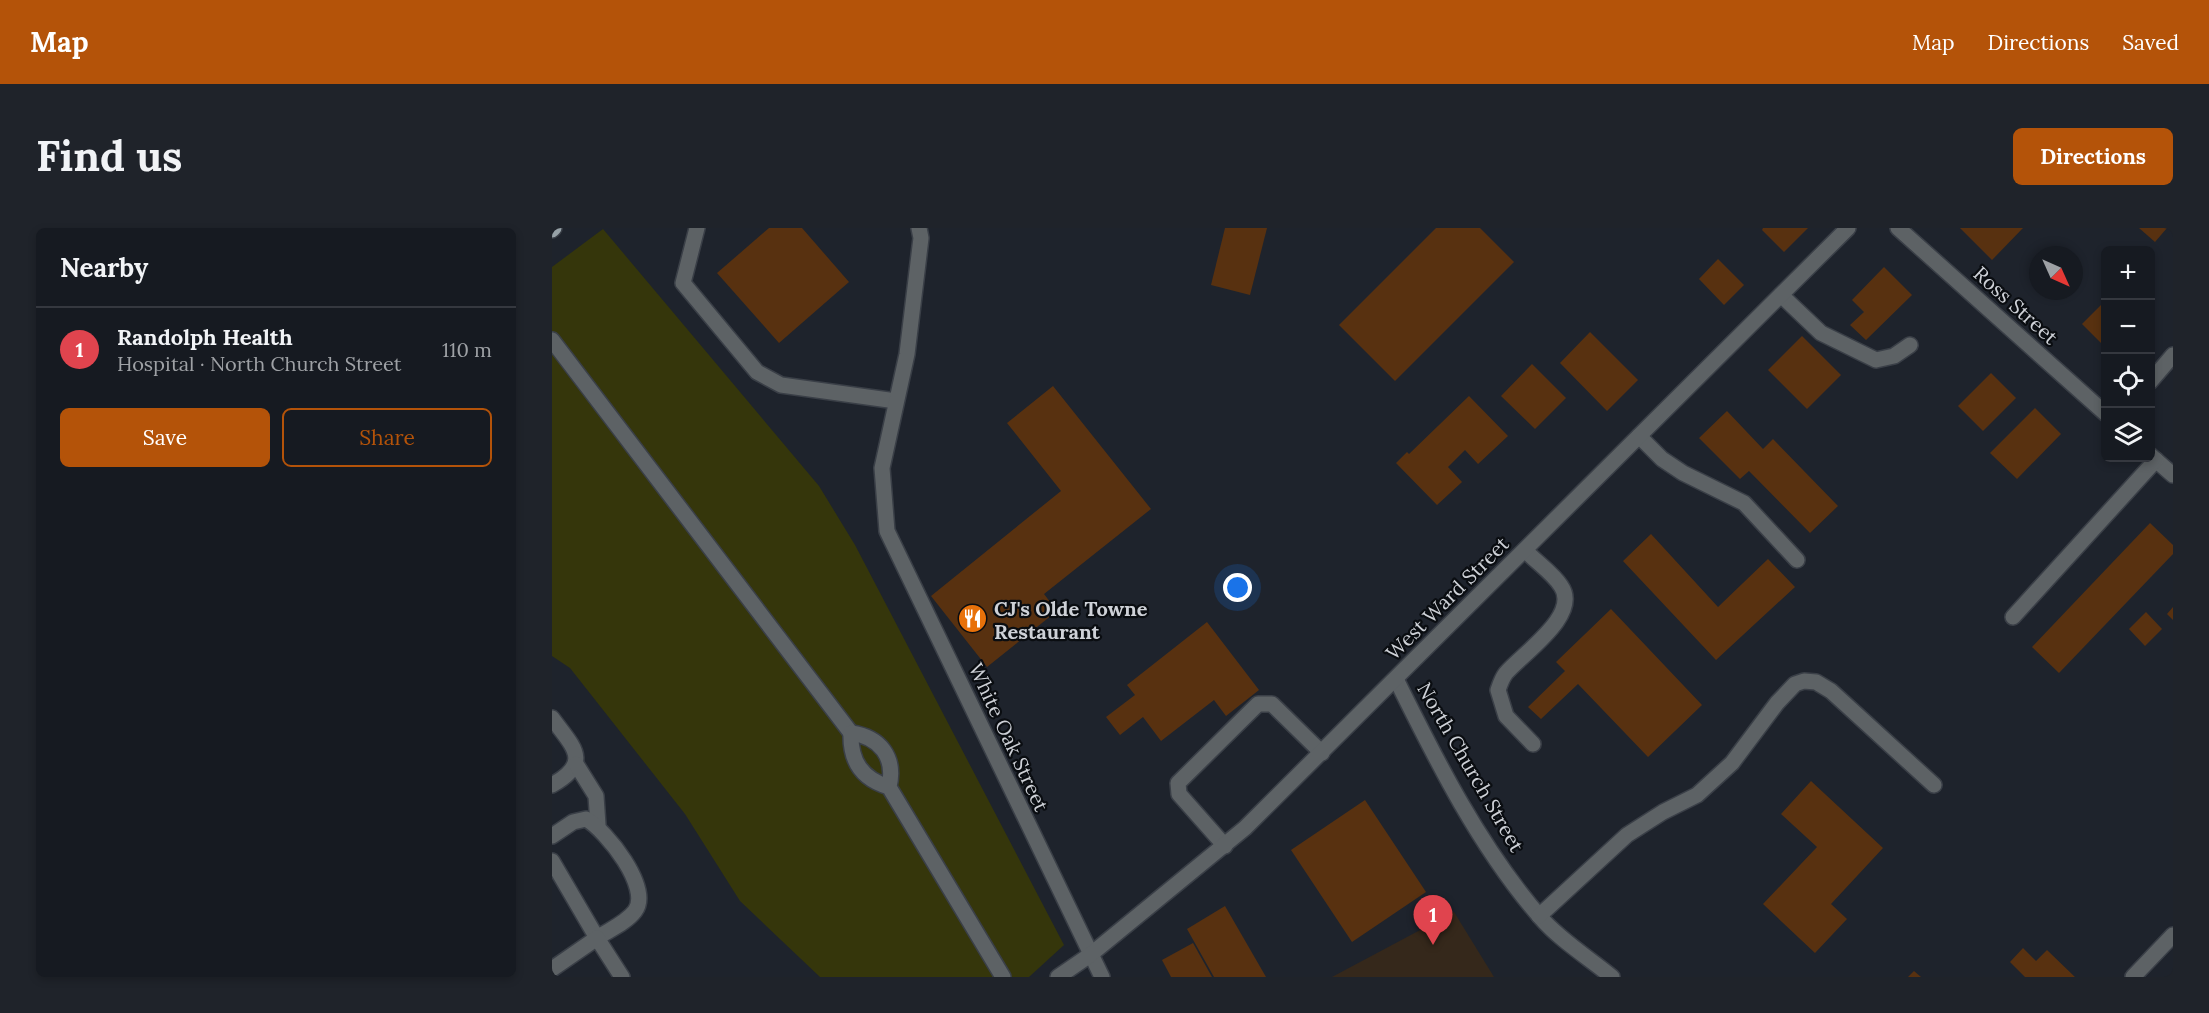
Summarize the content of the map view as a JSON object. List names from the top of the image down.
{
  "streets": {
    "street": [
      "Ross Street",
      "West Ward Street",
      "White Oak Street",
      "North Church Street"
    ]
  },
  "crossings": [
    ["West Ward Street", "White Oak Street"],
    ["West Ward Street", "North Church Street"]
  ],
  "places": {
    "restaurant": ["CJ's Olde Towne Restaurant"]
  },
  "north": "bottom right",
  "page": {
    "header": "Map",
    "nav": ["Map", "Directions", "Saved"],
    "buttons": [
      "Directions",
      ["Save", "Share"]
    ],
    "title": "Find us",
    "heading": "Nearby",
    "map_buttons": ["+", "−"],
    "list": [
      {
        "mark": "1",
        "name": "Randolph Health",
        "note": "Hospital · North Church Street",
        "value": "110 m"
      }
    ],
    "pins": "1"
  }
}
